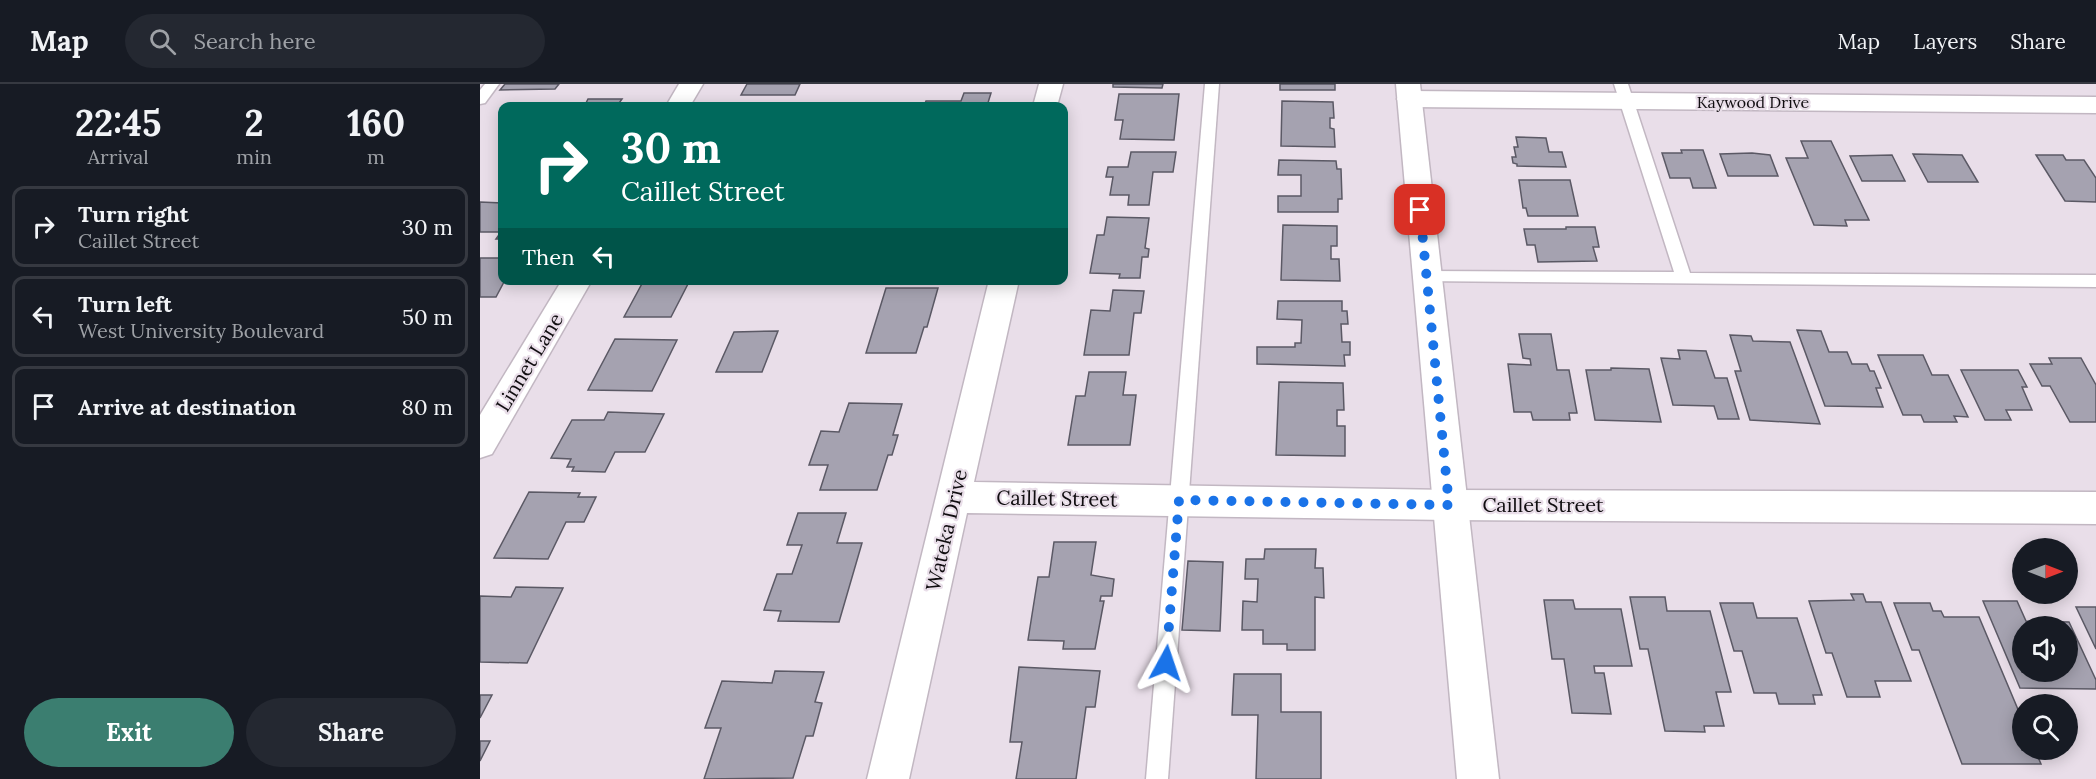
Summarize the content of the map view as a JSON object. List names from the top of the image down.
{
  "streets": {
    "street": [
      "Kaywood Drive",
      "Linnet Lane",
      "Caillet Street",
      "Wateka Drive"
    ]
  },
  "crossings": [
    ["Caillet Street", "Wateka Drive"]
  ],
  "north": "right",
  "page": {
    "header": "Map",
    "search": "Search here",
    "nav": ["Map", "Layers", "Share"],
    "eta": [
      "22:45",
      "Arrival",
      "2",
      "min",
      "160",
      "m"
    ],
    "turn": ["30 m", "Caillet Street"],
    "list": [
      {
        "name": "Turn right",
        "note": "Caillet Street",
        "value": "30 m"
      },
      {
        "name": "Turn left",
        "note": "West University Boulevard",
        "value": "50 m"
      },
      {
        "name": "Arrive at destination",
        "value": "80 m"
      }
    ],
    "then": "Then",
    "buttons": ["Exit", "Share"]
  }
}
